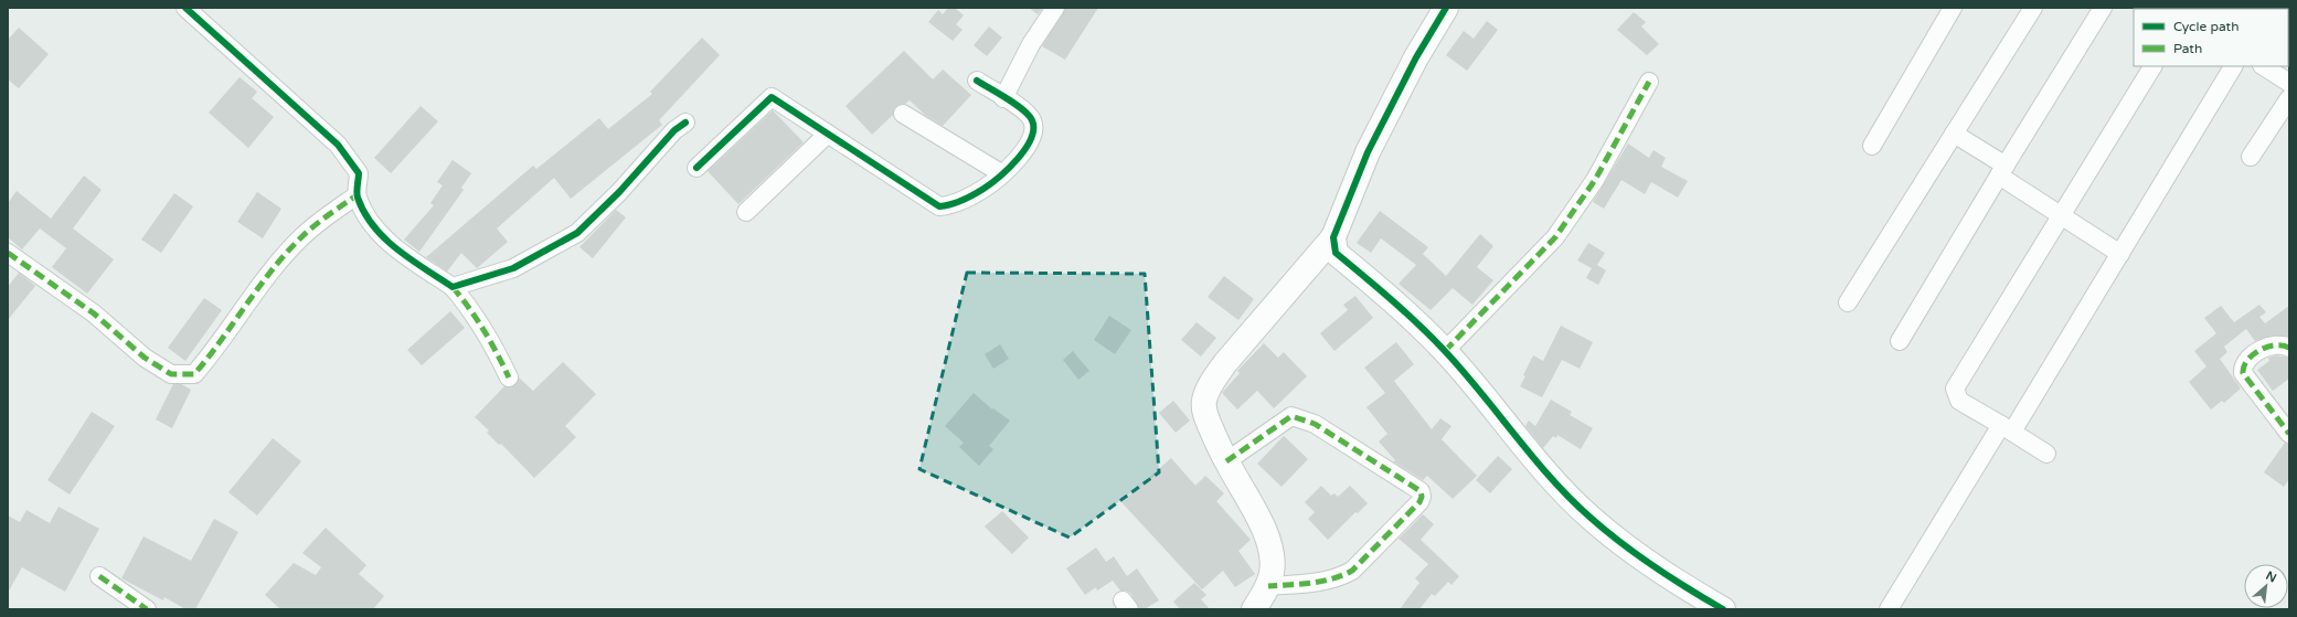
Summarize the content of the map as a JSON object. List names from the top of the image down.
{
  "legend": ["Cycle path", "Path"],
  "north": "top right"
}
